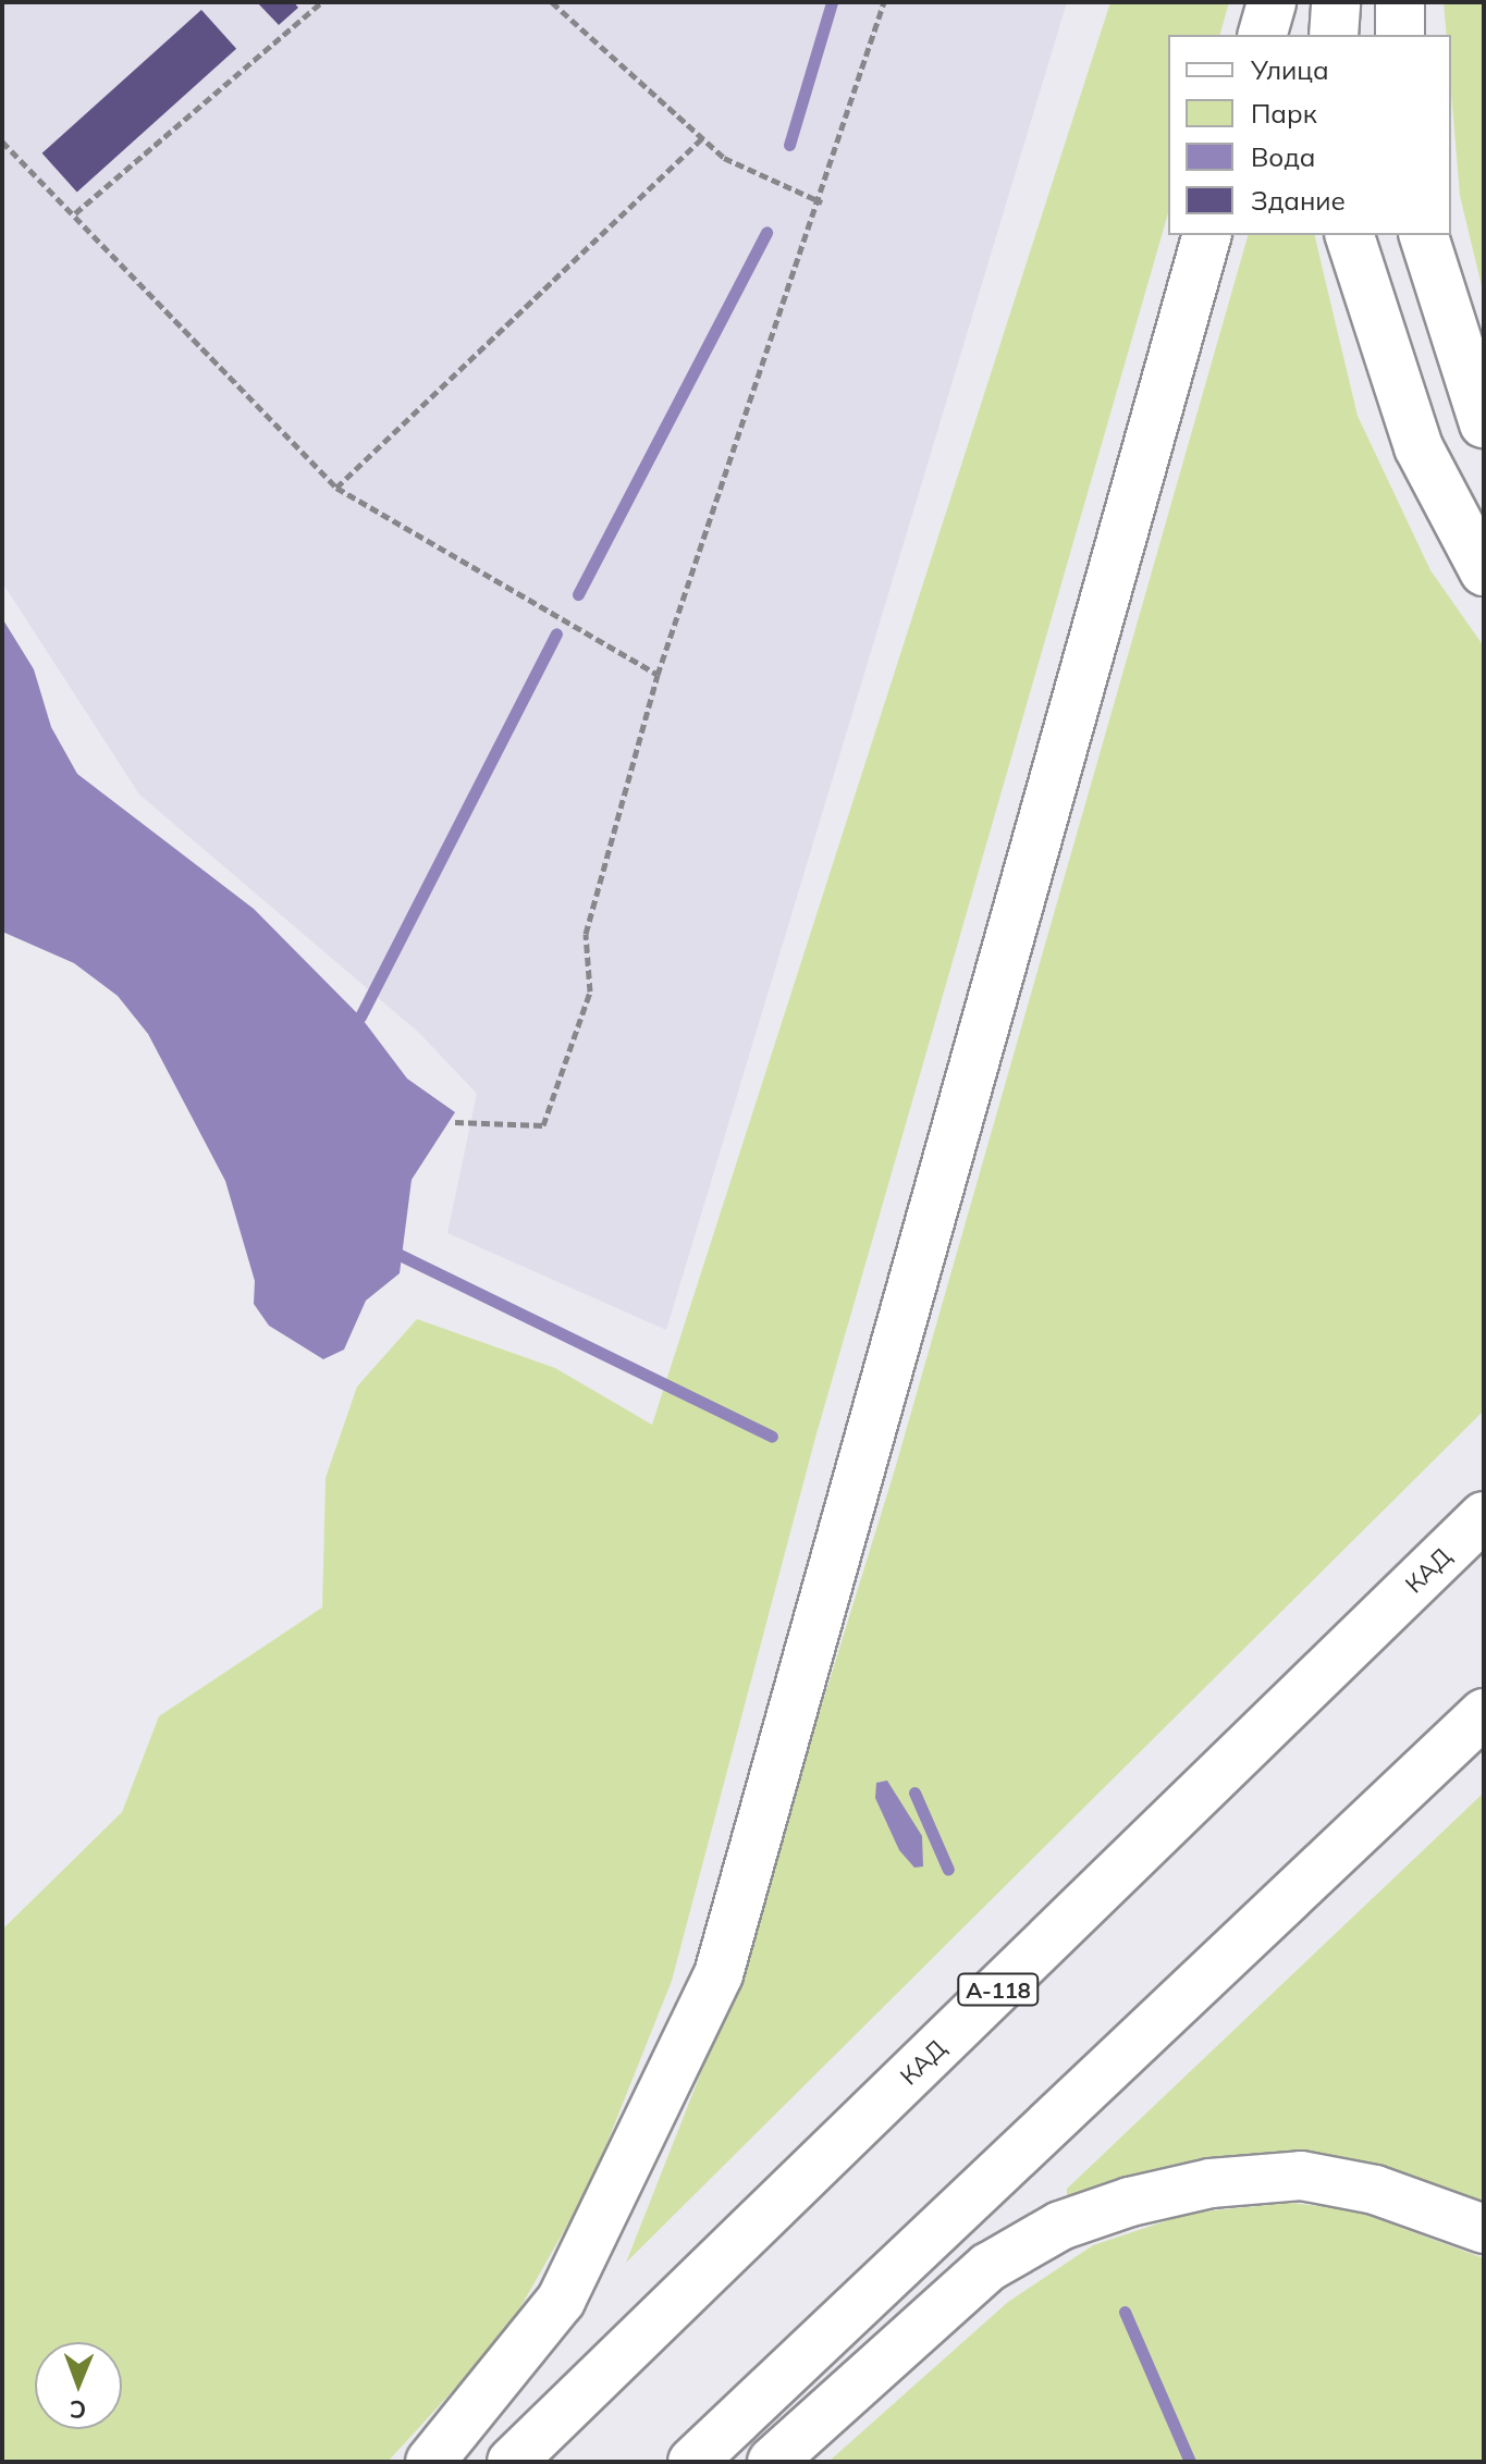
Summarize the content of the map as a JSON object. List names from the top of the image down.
{
  "streets": {
    "main road": ["КАД", "А-118"]
  },
  "legend": [
    "Улица",
    "Парк",
    "Вода",
    "Здание"
  ],
  "north": "bottom"
}
